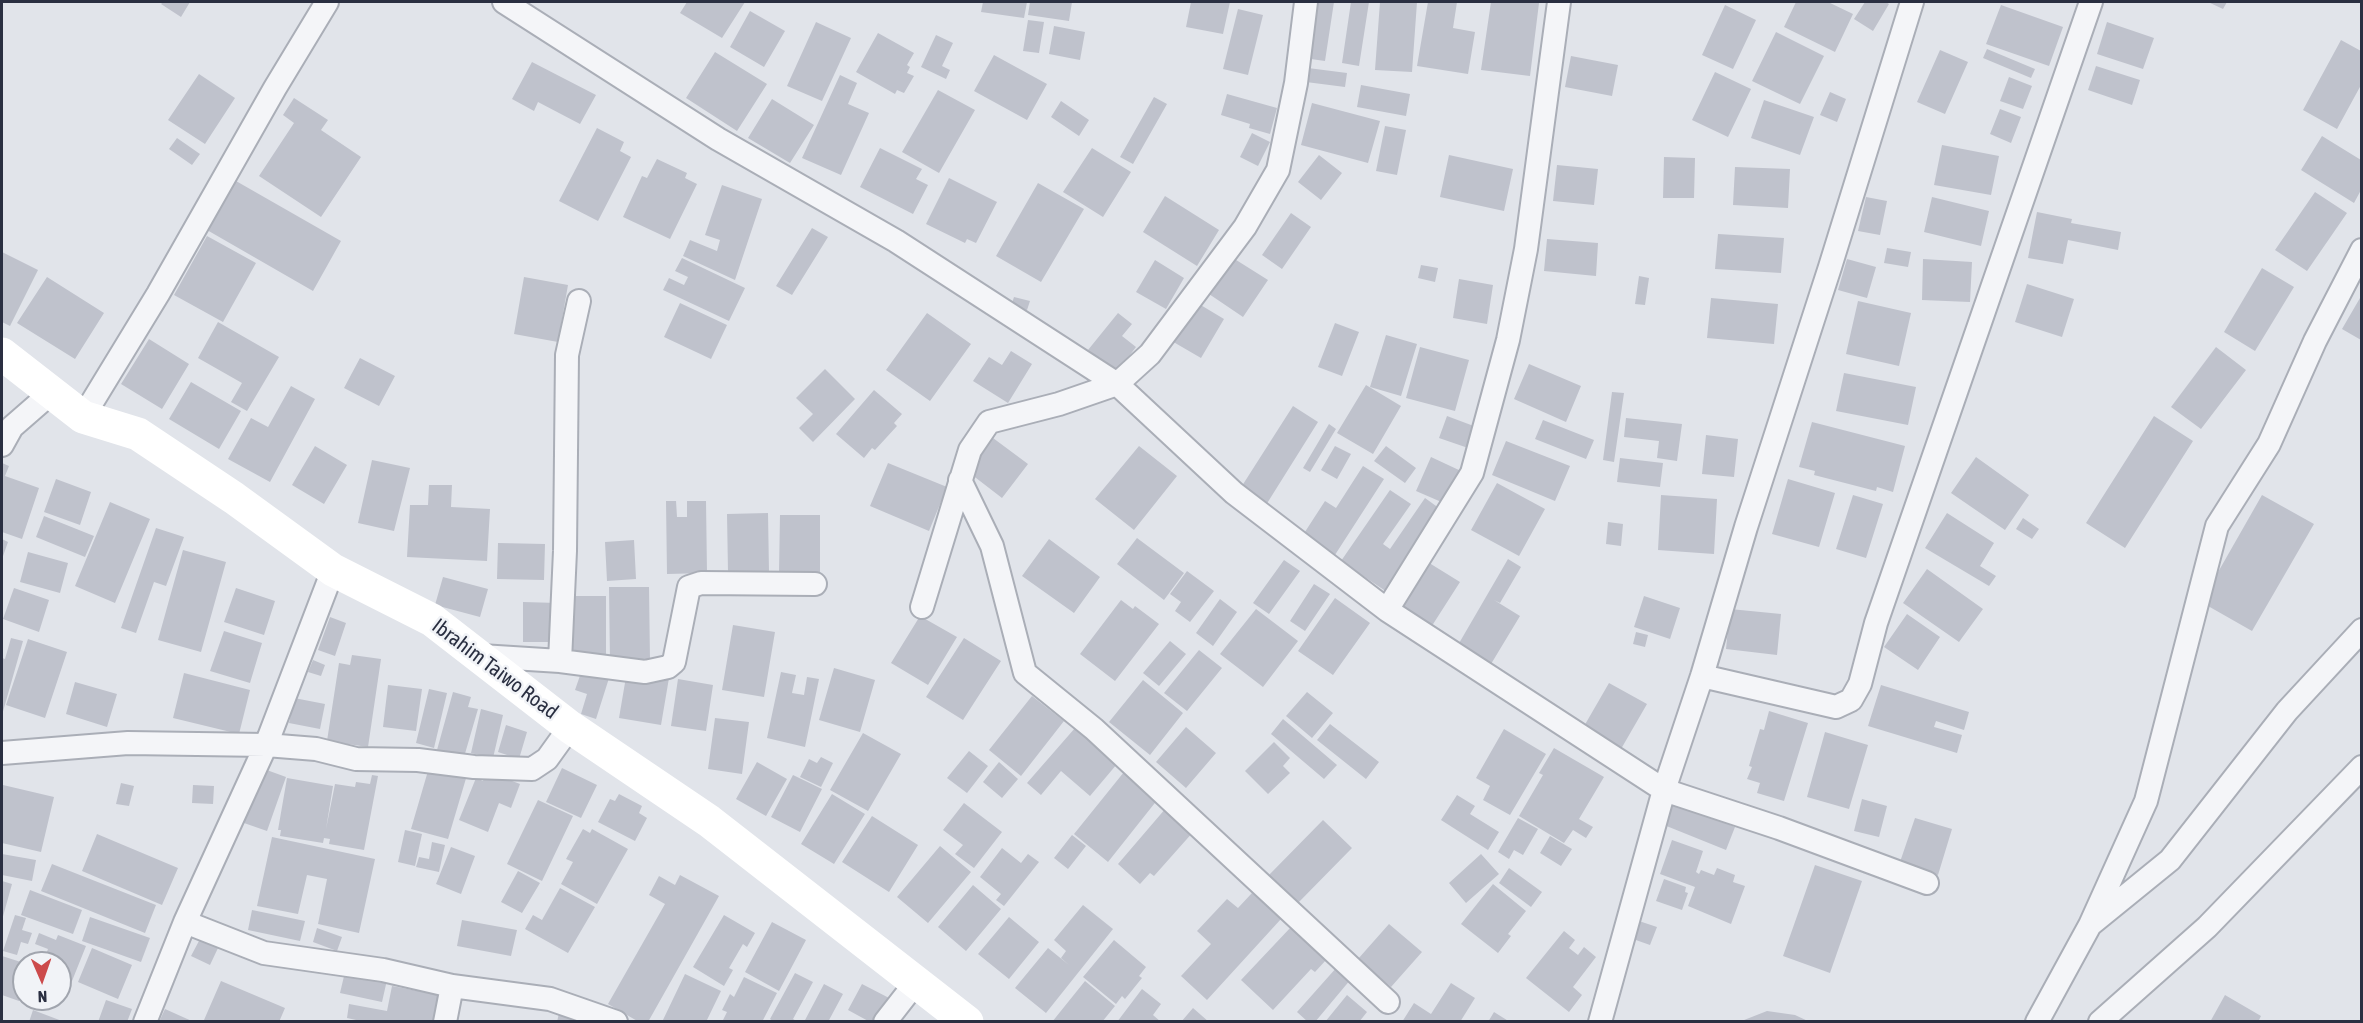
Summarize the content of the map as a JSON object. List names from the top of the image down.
{
  "streets": {
    "main road": ["Ibrahim Taiwo Road"]
  },
  "north": "bottom"
}
